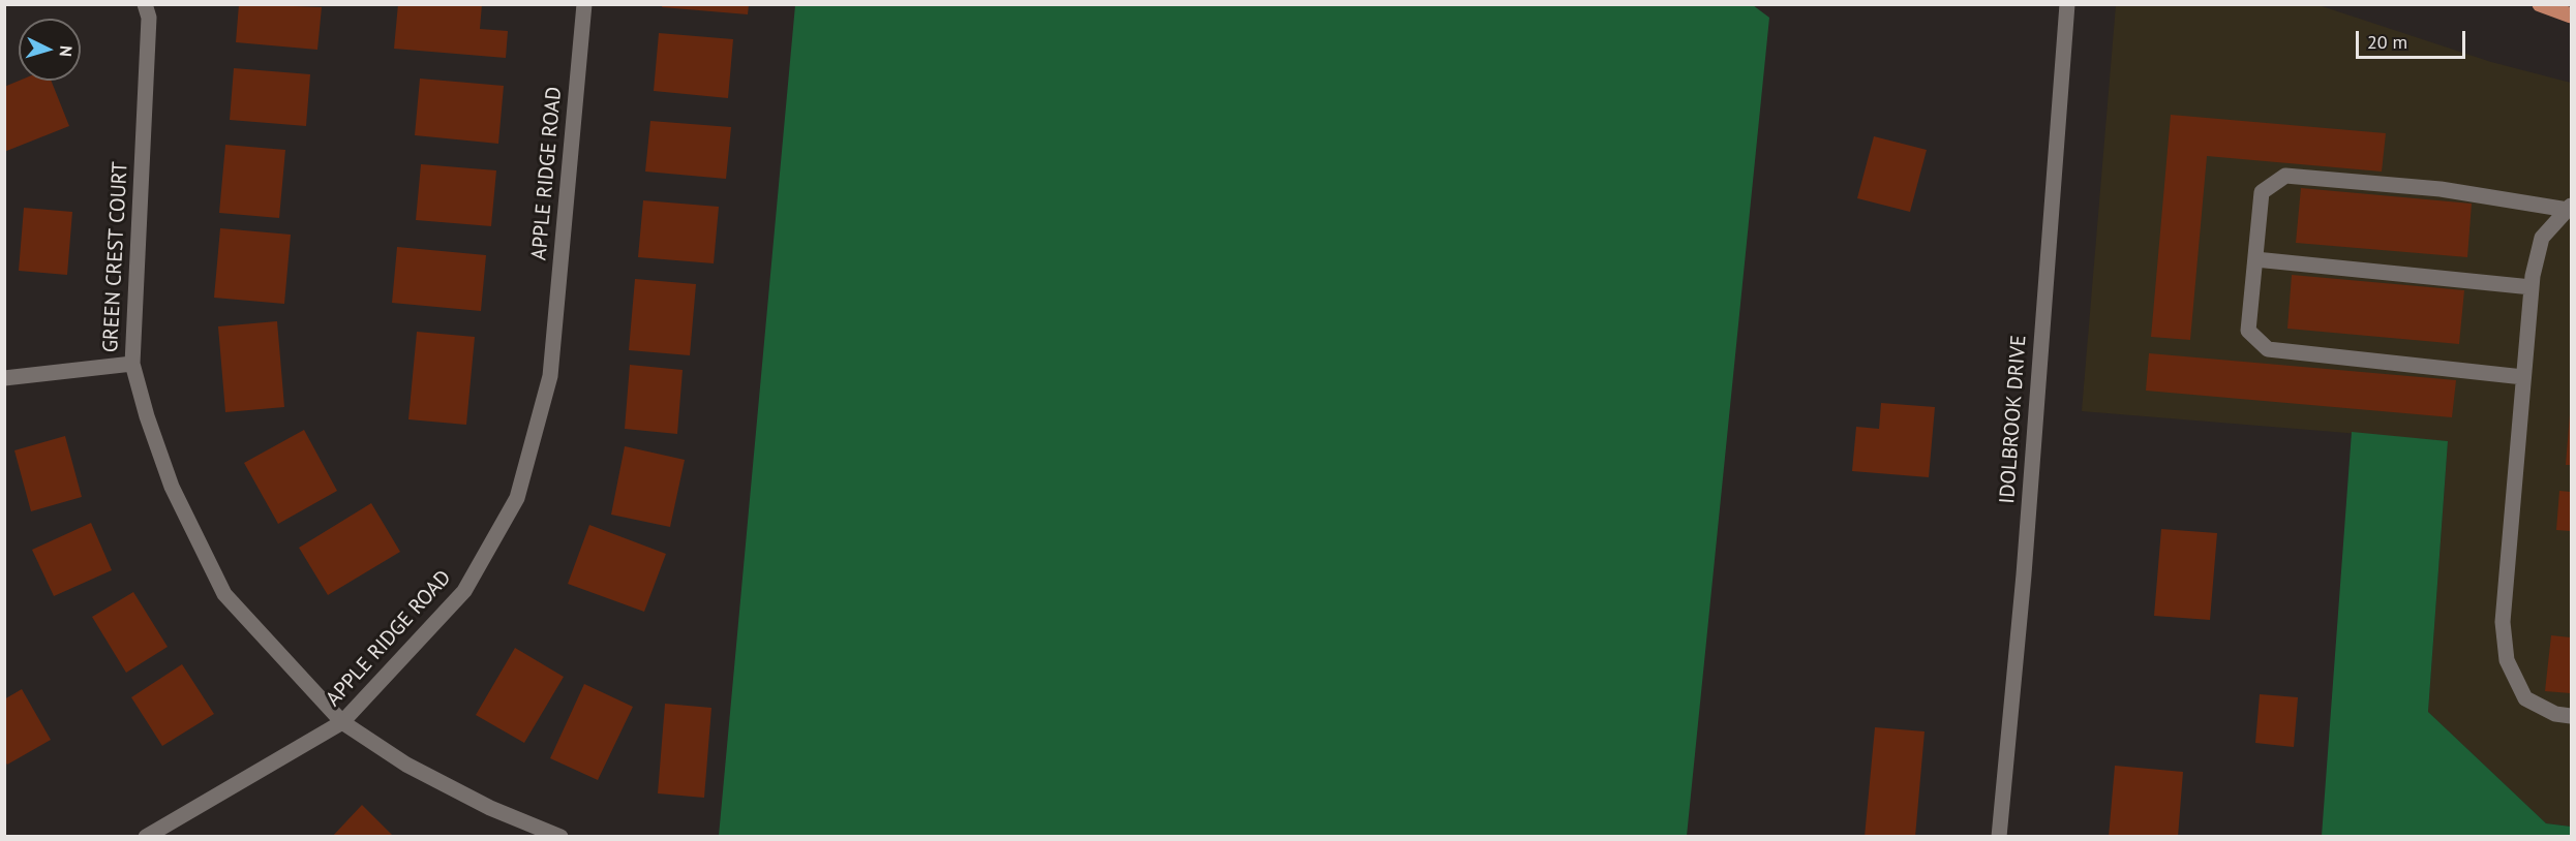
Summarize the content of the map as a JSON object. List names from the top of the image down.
{
  "streets": {
    "street": ["APPLE RIDGE ROAD", "GREEN CREST COURT", "IDOLBROOK DRIVE"]
  },
  "crossings": [
    ["APPLE RIDGE ROAD", "GREEN CREST COURT"]
  ],
  "scale_bar": "20 m",
  "north": "right"
}
